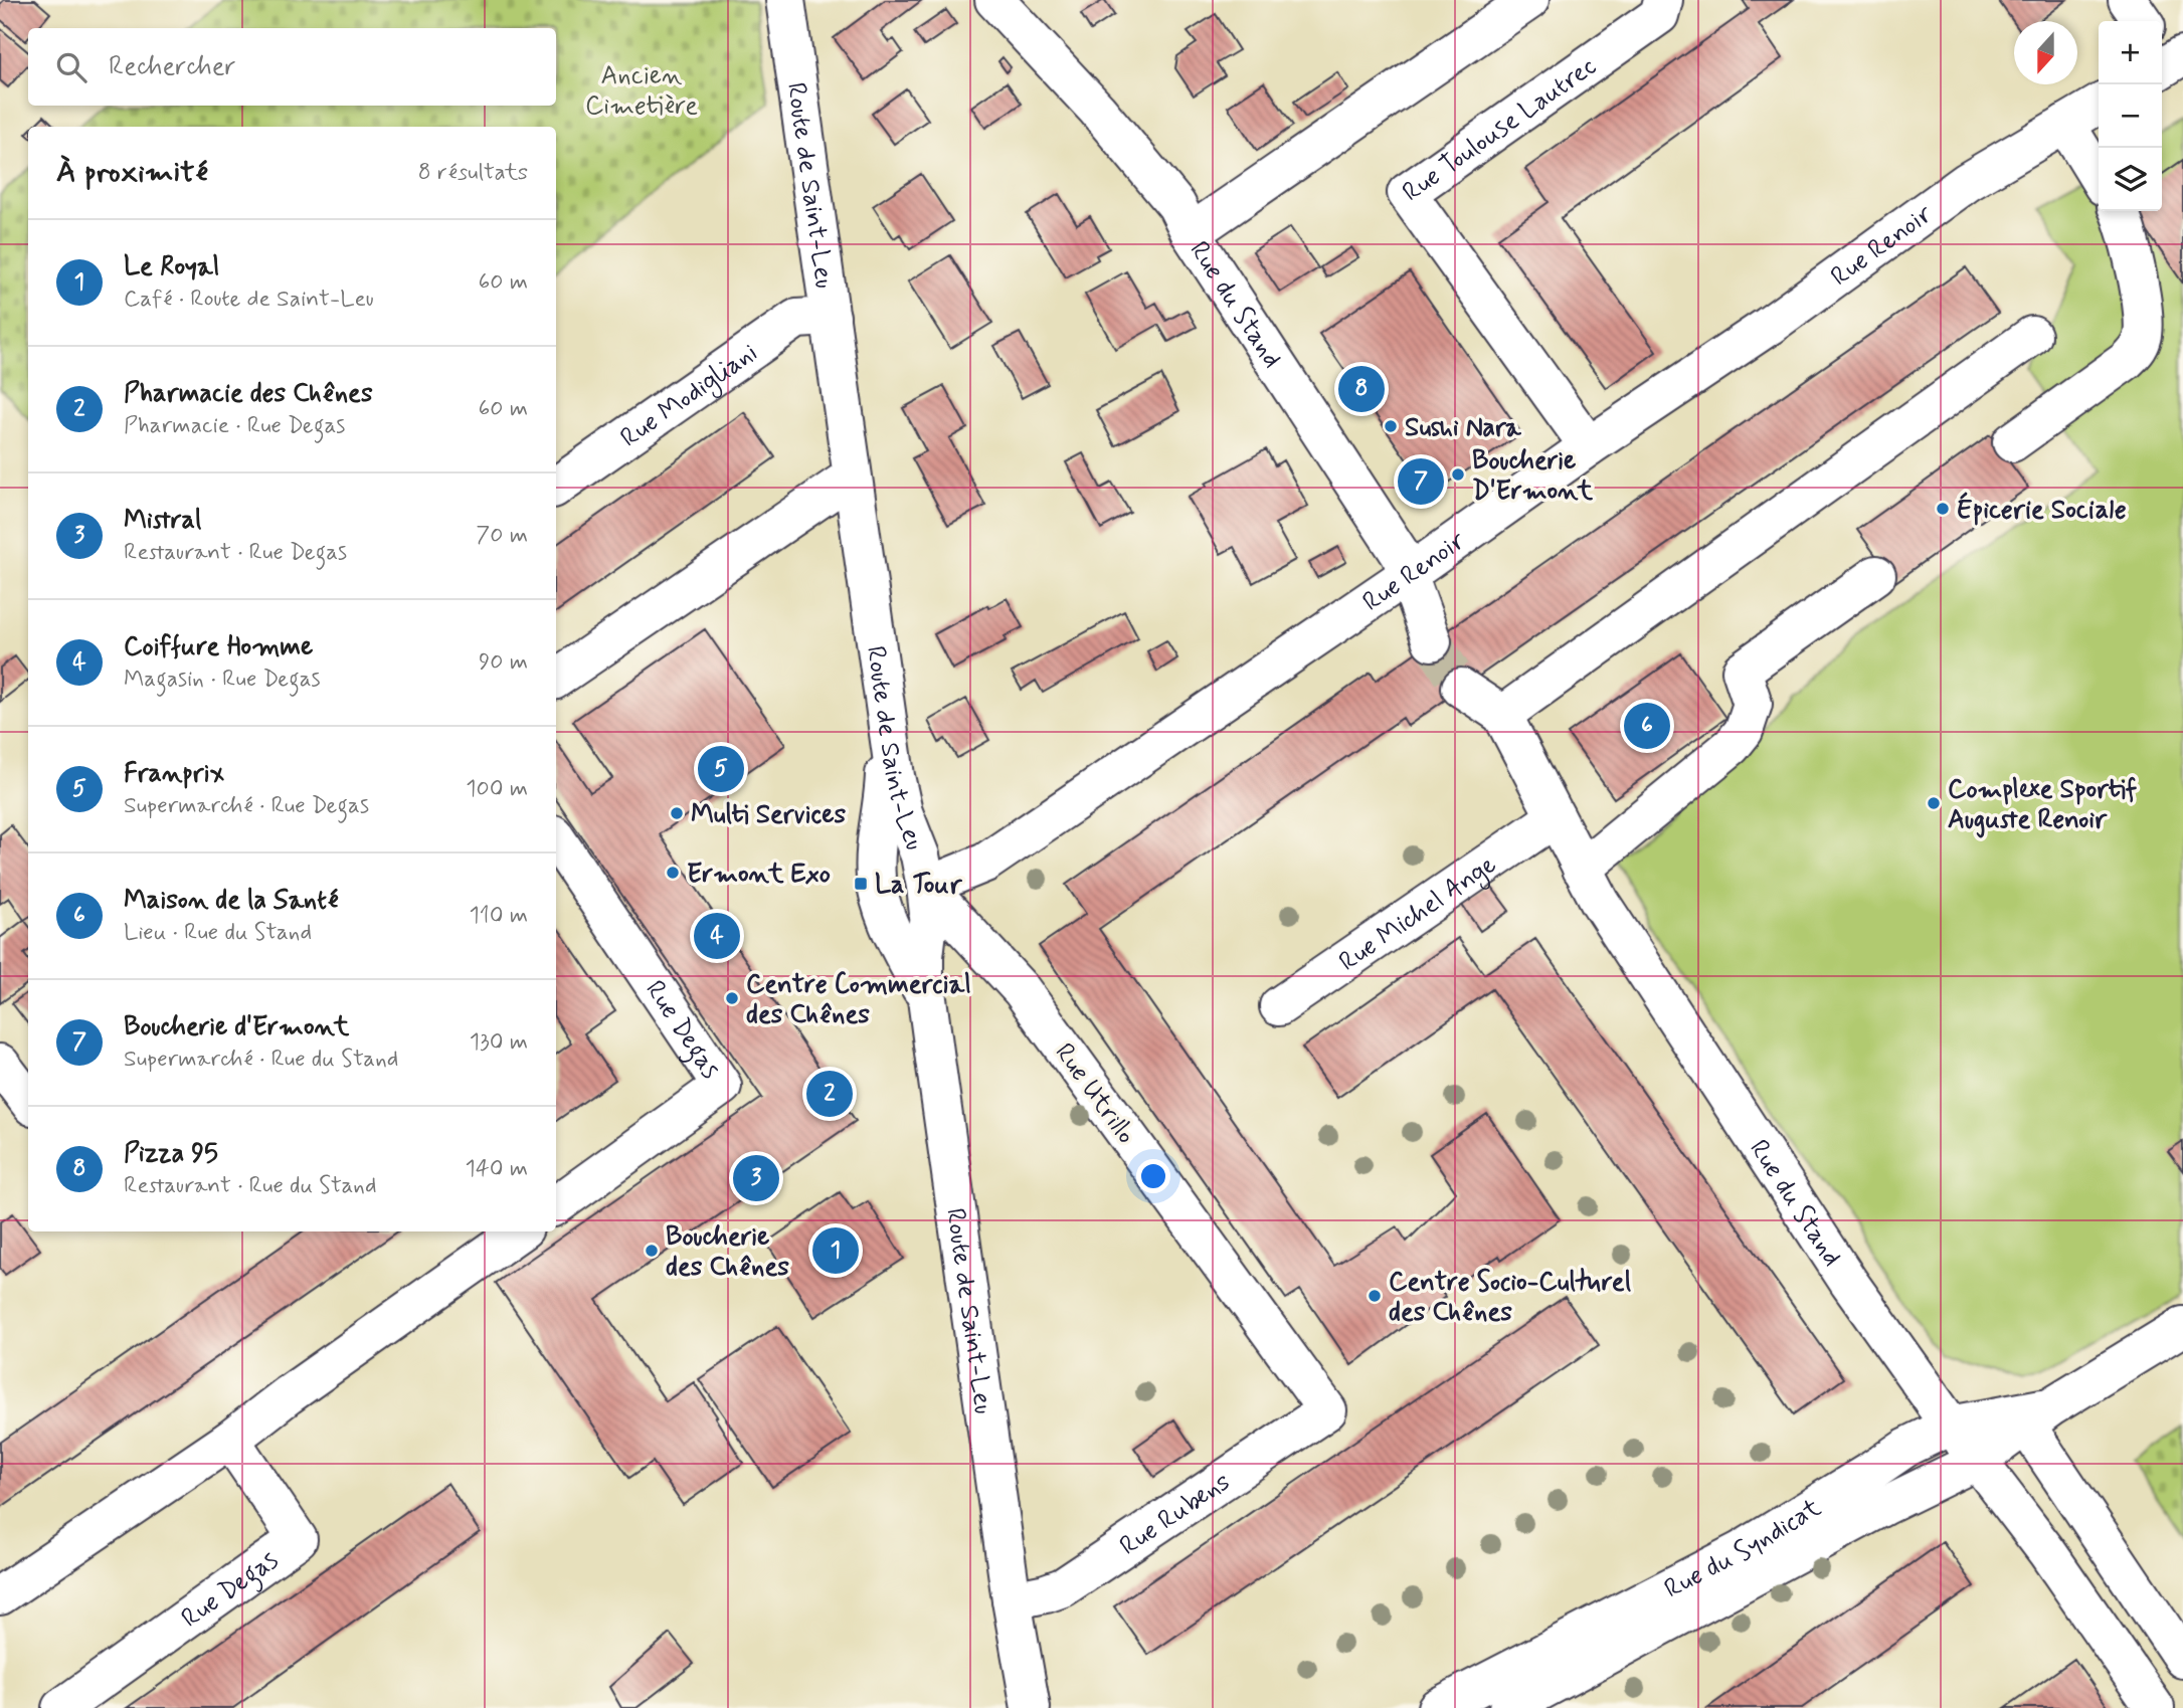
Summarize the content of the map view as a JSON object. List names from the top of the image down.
{
  "streets": {
    "street": [
      "Rue Toulouse Lautrec",
      "Route de Saint-Leu",
      "Rue Renoir",
      "Rue du Stand",
      "Rue Modigliani",
      "Rue Michel Ange",
      "Rue Degas",
      "Rue Utrillo",
      "Rue Rubens",
      "Rue du Syndicat"
    ]
  },
  "crossings": [
    ["Rue Toulouse Lautrec", "Rue Renoir"],
    ["Route de Saint-Leu", "Rue Renoir"],
    ["Route de Saint-Leu", "Rue Modigliani"],
    ["Route de Saint-Leu", "Rue Utrillo"],
    ["Route de Saint-Leu", "Rue Rubens"],
    ["Rue Renoir", "Rue du Stand"],
    ["Rue Renoir", "Rue Utrillo"],
    ["Rue du Stand", "Rue Michel Ange"],
    ["Rue du Stand", "Rue du Syndicat"],
    ["Rue Utrillo", "Rue Rubens"]
  ],
  "parks": ["Ancien Cimetière"],
  "places": {
    "other": [
      "Sushi Nara",
      "Boucherie D'Ermont",
      "Épicerie Sociale",
      "Complexe Sportif Auguste Renoir",
      "Multi Services",
      "Ermont Exo",
      "Centre Commercial des Chênes",
      "Boucherie des Chênes",
      "Centre Socio-Culturel des Chênes"
    ],
    "transit": ["La Tour"]
  },
  "north": "bottom",
  "page": {
    "map_buttons": ["+", "−"],
    "search": "Rechercher",
    "heading": ["À proximité", "8 résultats"],
    "list": [
      {
        "mark": "1",
        "name": "Le Royal",
        "note": "Café · Route de Saint-Leu",
        "value": "60 m"
      },
      {
        "mark": "2",
        "name": "Pharmacie des Chênes",
        "note": "Pharmacie · Rue Degas",
        "value": "60 m"
      },
      {
        "mark": "3",
        "name": "Mistral",
        "note": "Restaurant · Rue Degas",
        "value": "70 m"
      },
      {
        "mark": "4",
        "name": "Coiffure Homme",
        "note": "Magasin · Rue Degas",
        "value": "90 m"
      },
      {
        "mark": "5",
        "name": "Franprix",
        "note": "Supermarché · Rue Degas",
        "value": "100 m"
      },
      {
        "mark": "6",
        "name": "Maison de la Santé",
        "note": "Lieu · Rue du Stand",
        "value": "110 m"
      },
      {
        "mark": "7",
        "name": "Boucherie d'Ermont",
        "note": "Supermarché · Rue du Stand",
        "value": "130 m"
      },
      {
        "mark": "8",
        "name": "Pizza 95",
        "note": "Restaurant · Rue du Stand",
        "value": "140 m"
      }
    ],
    "pins": [
      "8",
      "7",
      "6",
      "5",
      "4",
      "2",
      "3",
      "1"
    ]
  }
}
